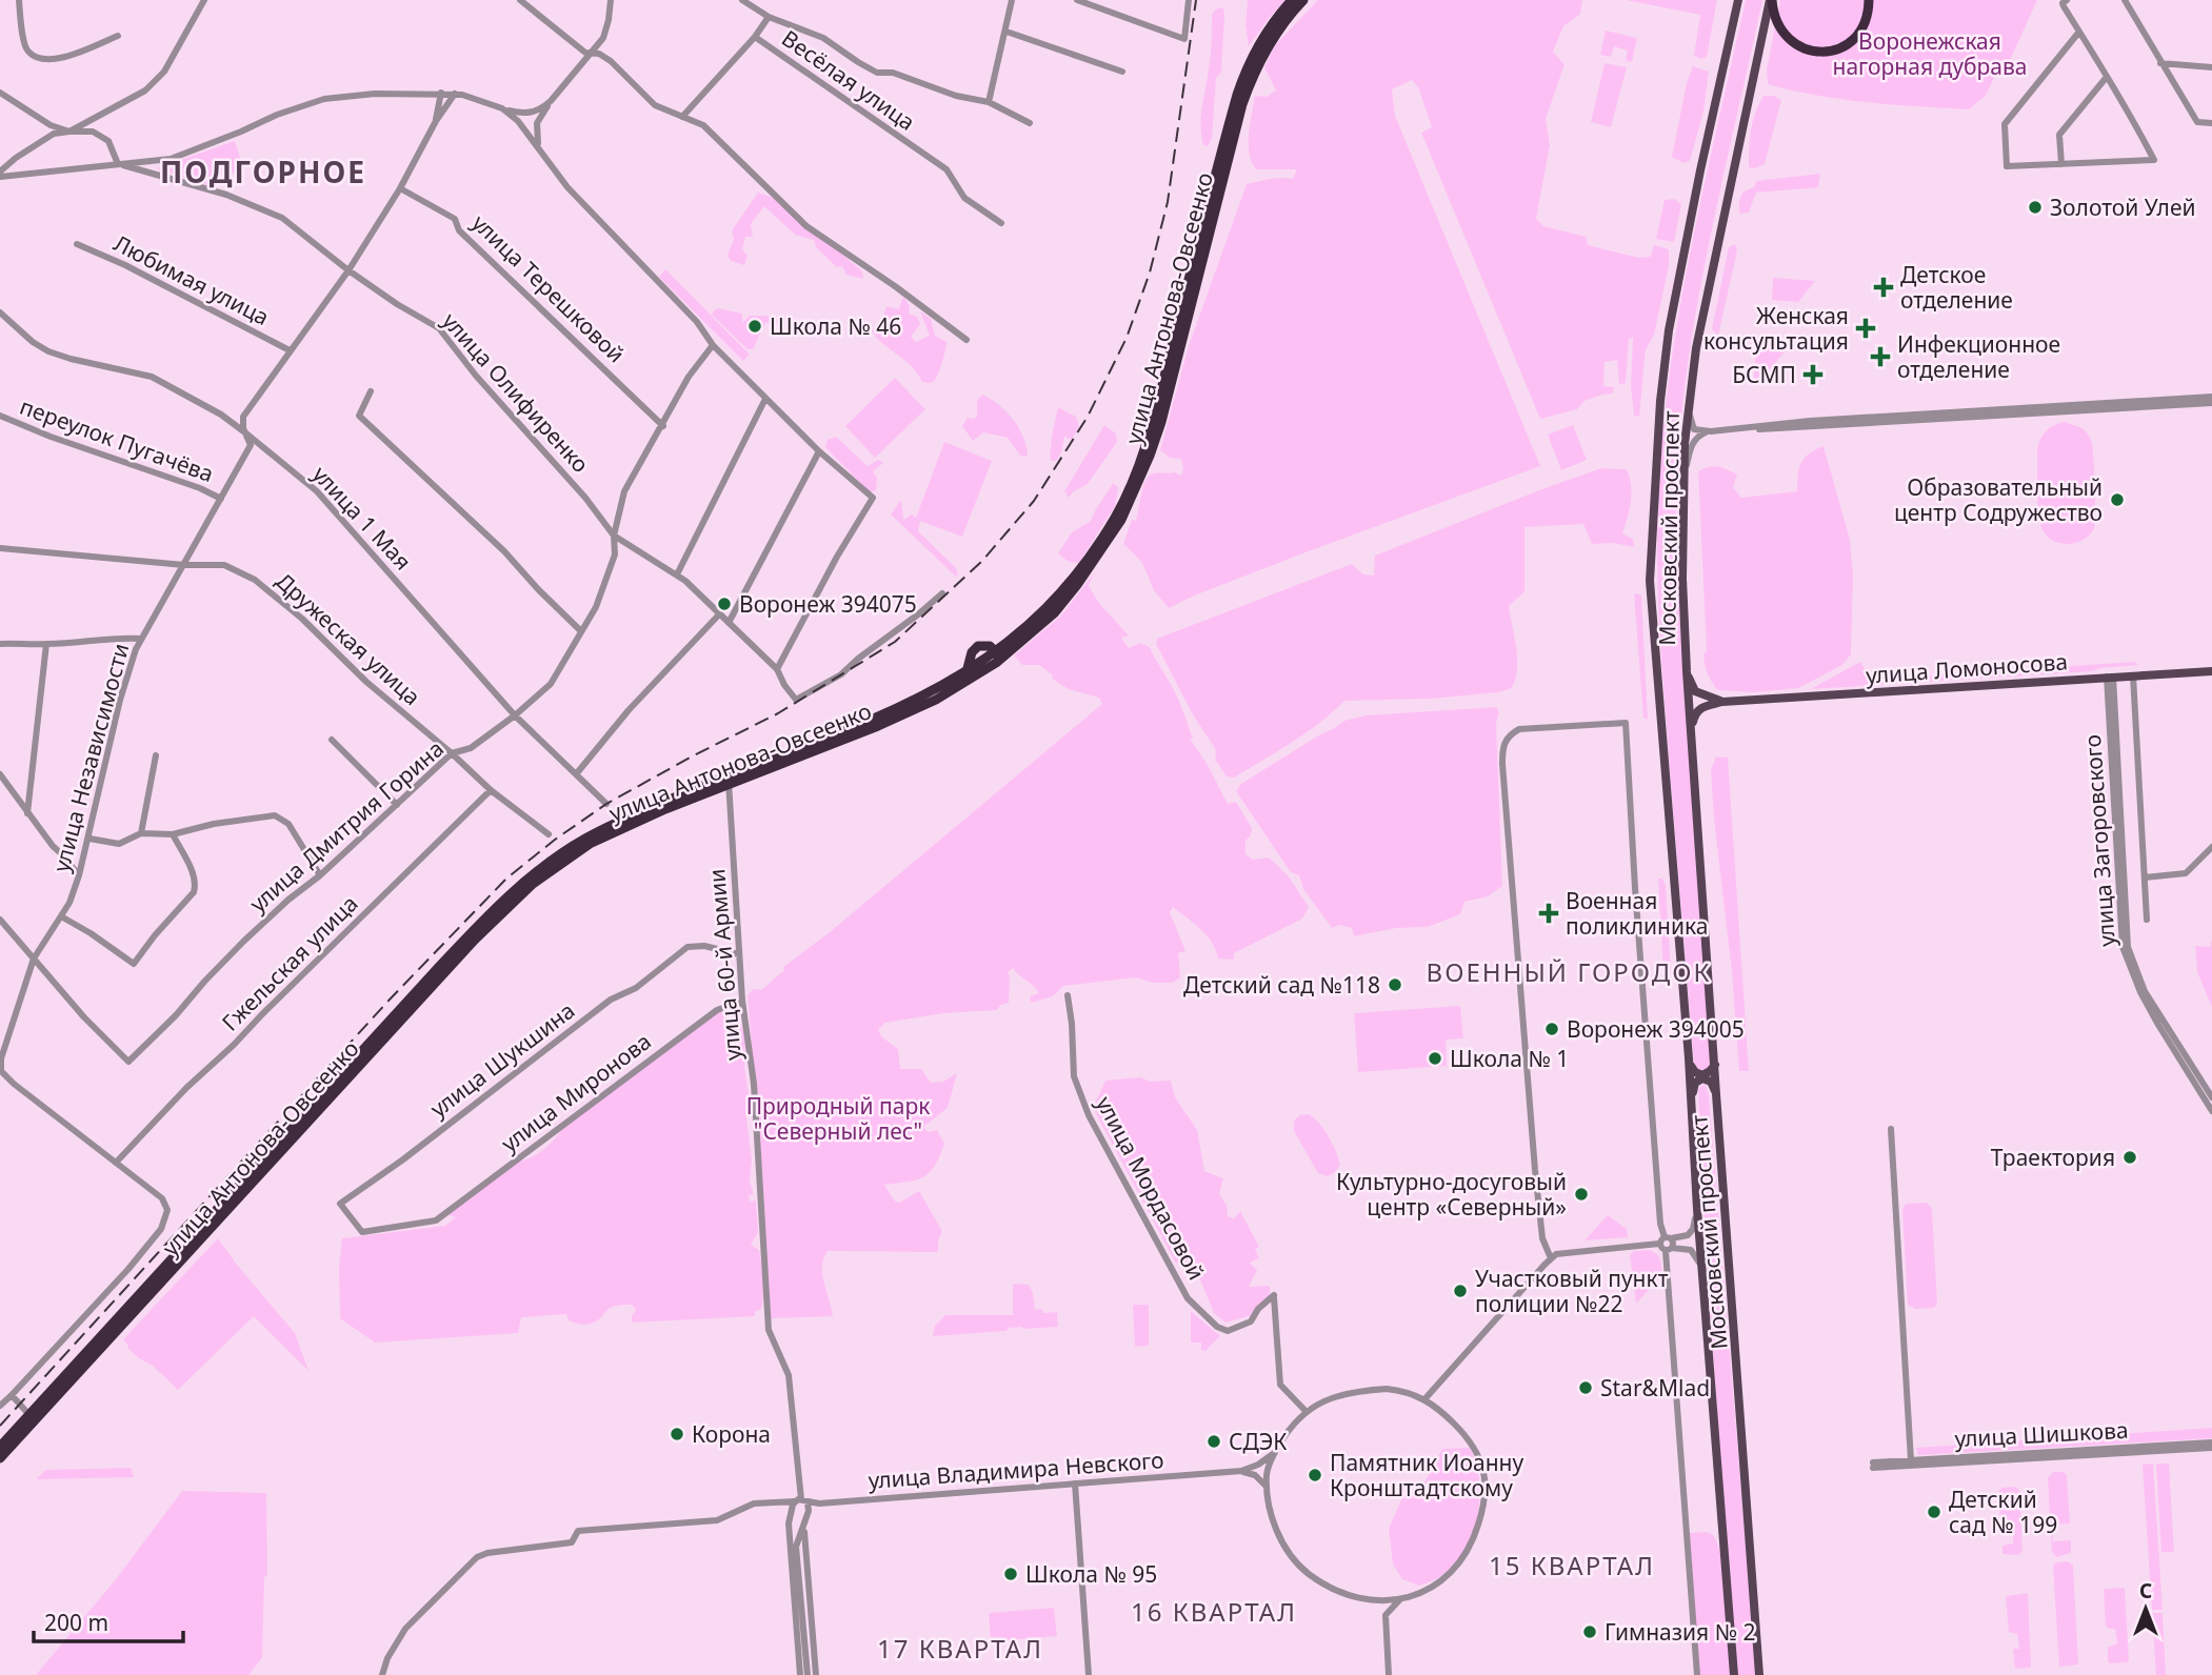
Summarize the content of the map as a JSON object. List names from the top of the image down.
{
  "streets": {
    "highway": ["улица Антонова-Овсеенко"],
    "main road": ["Московский проспект", "улица Ломоносова"],
    "street": [
      "Весёлая улица",
      "Любимая улица",
      "улица Терешковой",
      "улица Олифиренко",
      "переулок Пугачёва",
      "улица 1 Мая",
      "Дружеская улица",
      "улица Независимости",
      "улица Дмитрия Горина",
      "улица Загоровского",
      "Гжельская улица",
      "улица 60-й Армии",
      "улица Шукшина",
      "улица Миронова",
      "улица Мордасовой",
      "улица Шишкова",
      "улица Владимира Невского"
    ]
  },
  "crossings": [
    ["Любимая улица", "улица Независимости"],
    ["улица Терешковой", "улица Независимости"],
    ["улица Терешковой", "улица Дмитрия Горина"],
    ["улица Антонова-Овсеенко", "улица 60-й Армии"],
    ["улица Олифиренко", "улица Независимости"],
    ["улица Олифиренко", "улица Дмитрия Горина"],
    ["переулок Пугачёва", "улица Независимости"],
    ["улица 1 Мая", "улица Независимости"],
    ["улица 1 Мая", "улица Дмитрия Горина"],
    ["Московский проспект", "улица Ломоносова"],
    ["Дружеская улица", "улица Независимости"],
    ["Дружеская улица", "улица Дмитрия Горина"],
    ["Дружеская улица", "Гжельская улица"],
    ["улица Ломоносова", "улица Загоровского"],
    ["улица Независимости", "улица Дмитрия Горина"],
    ["улица 60-й Армии", "улица Шукшина"],
    ["улица 60-й Армии", "улица Миронова"],
    ["улица 60-й Армии", "улица Владимира Невского"],
    ["улица Шукшина", "улица Миронова"]
  ],
  "districts": [
    "ПОДГОРНОЕ",
    "ВОЕННЫЙ ГОРОДОК",
    "15 КВАРТАЛ",
    "16 КВАРТАЛ",
    "17 КВАРТАЛ"
  ],
  "parks": ["Воронежская нагорная дубрава", "Природный парк \"Северный лес\""],
  "places": {
    "other": [
      "Золотой Улей",
      "Школа № 46",
      "Образовательный центр Содружество",
      "Воронеж 394075",
      "Детский сад №118",
      "Воронеж 394005",
      "Школа № 1",
      "Траектория",
      "Культурно-досуговый центр «Северный»",
      "Участковый пункт полиции №22",
      "Star&Mlad",
      "Корона",
      "СДЭК",
      "Памятник Иоанну Кронштадтскому",
      "Детский сад № 199",
      "Школа № 95",
      "Гимназия № 2"
    ],
    "health": [
      "Детское отделение",
      "Женская консультация",
      "Инфекционное отделение",
      "БСМП",
      "Военная поликлиника"
    ]
  },
  "scale_bar": "200 m",
  "north": "top"
}
